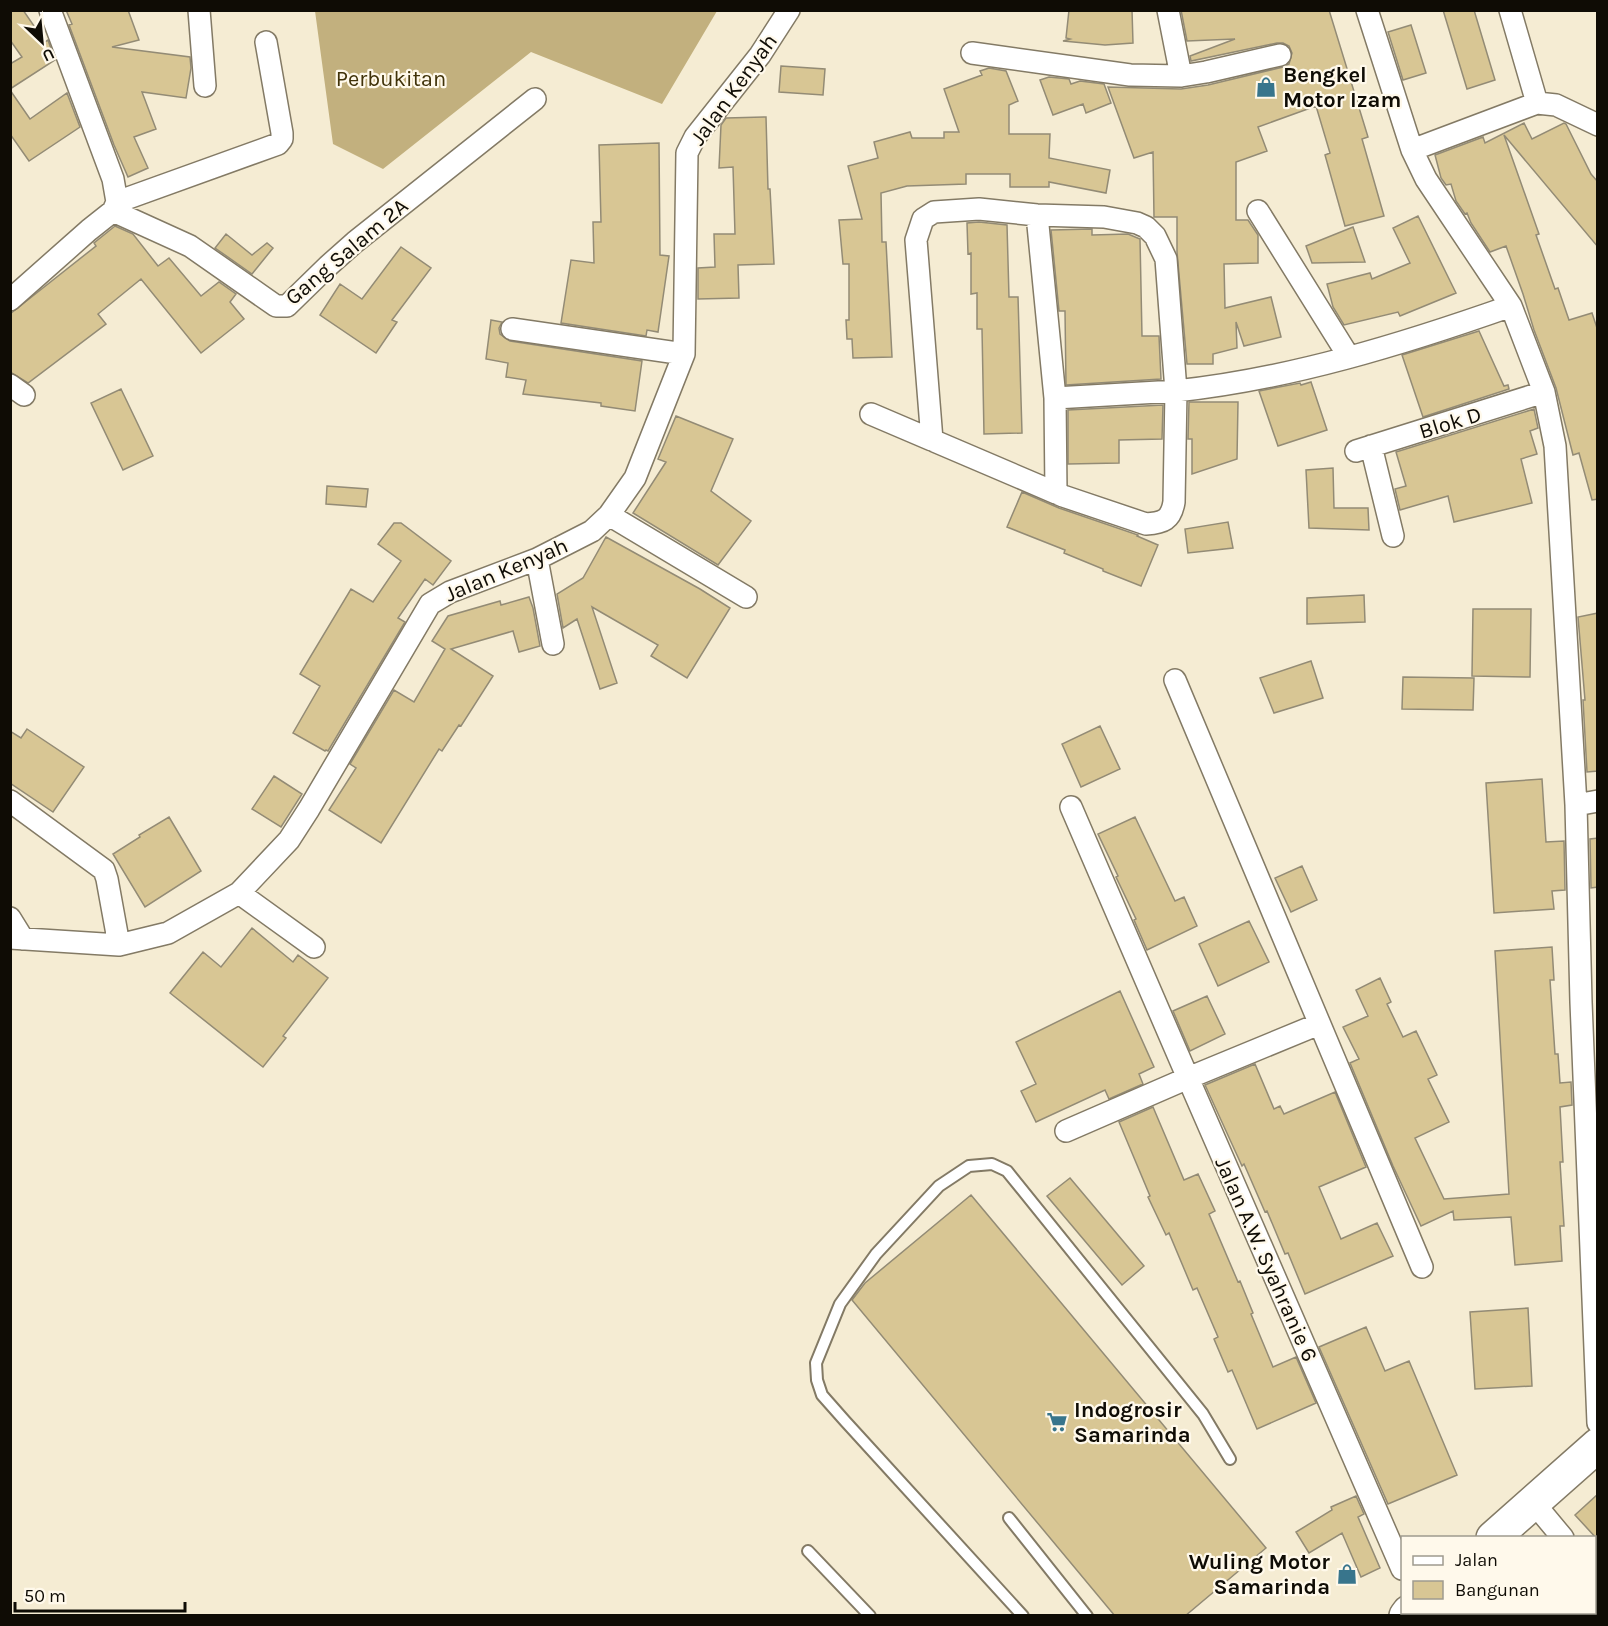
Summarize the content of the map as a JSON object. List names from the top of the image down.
{
  "streets": {
    "street": [
      "Jalan Kenyah",
      "Gang Salam 2A",
      "Blok D",
      "Jalan A.W. Syahranie 6"
    ]
  },
  "parks": ["Perbukitan"],
  "places": {
    "shop": ["Bengkel Motor Izam", "Wuling Motor Samarinda"],
    "supermarket": ["Indogrosir Samarinda"]
  },
  "legend": ["Jalan", "Bangunan"],
  "scale_bar": "50 m",
  "north": "bottom right"
}
